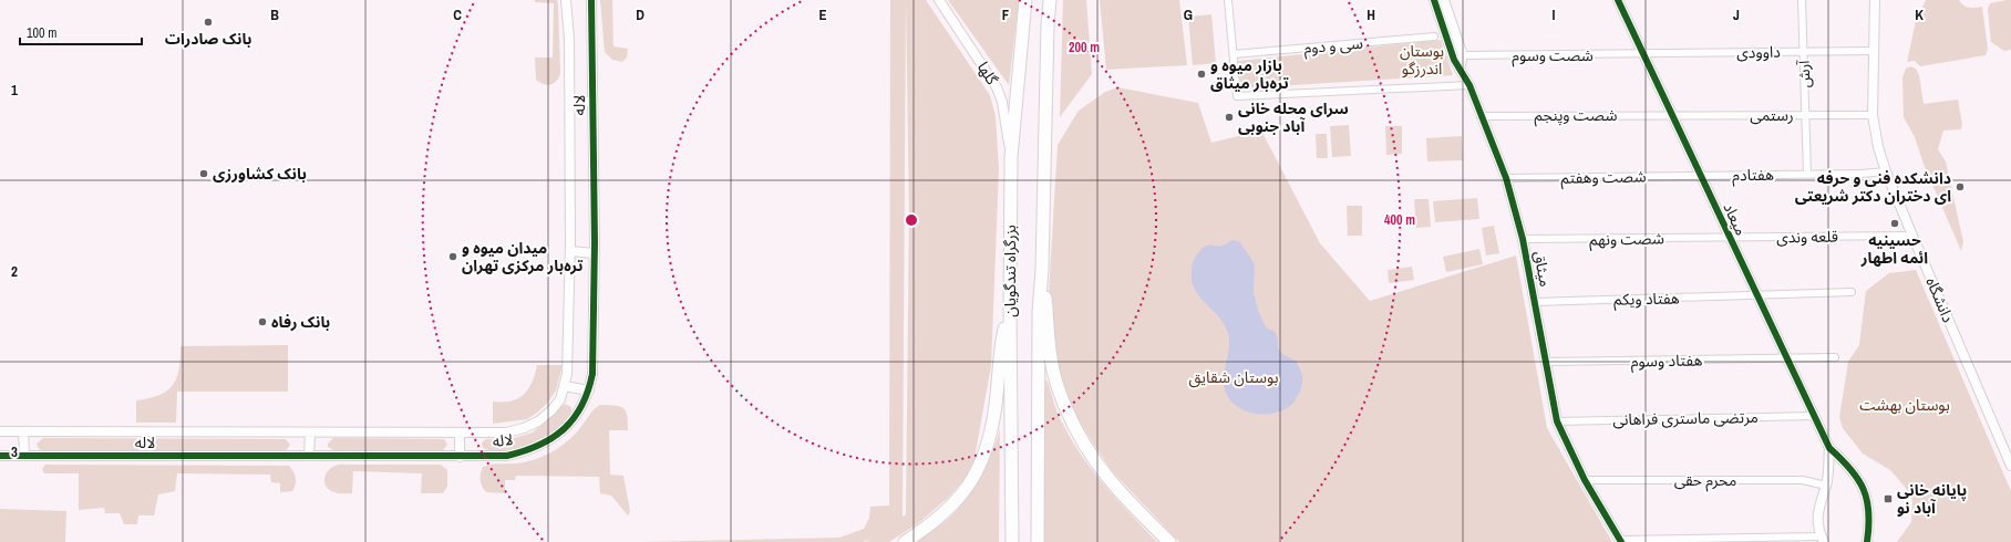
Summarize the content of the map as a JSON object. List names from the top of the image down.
{
  "streets": {
    "highway": ["بزرگراه تندگویان"],
    "street": [
      "سی و دوم",
      "داوودی",
      "شصت وسوم",
      "گلها",
      "آرش",
      "لاله",
      "شصت وپنجم",
      "رستمی",
      "هفتادم",
      "شصت وهفتم",
      "میعاد",
      "قلعه وندی",
      "شصت ونهم",
      "میثاق",
      "هفتاد ویکم",
      "دانشگاه",
      "هفتاد وسوم",
      "مرتضی ماستری فراهانی",
      "محرم حقی"
    ]
  },
  "crossings": [
    ["داوودی", "شصت وسوم"],
    ["داوودی", "آرش"],
    ["داوودی", "میعاد"],
    ["داوودی", "دانشگاه"],
    ["شصت وسوم", "میعاد"],
    ["گلها", "بزرگراه تندگویان"],
    ["آرش", "رستمی"],
    ["آرش", "هفتادم"],
    ["شصت وپنجم", "رستمی"],
    ["شصت وپنجم", "میعاد"],
    ["شصت وپنجم", "میثاق"],
    ["رستمی", "میعاد"],
    ["رستمی", "دانشگاه"],
    ["هفتادم", "شصت وهفتم"],
    ["هفتادم", "میعاد"],
    ["هفتادم", "دانشگاه"],
    ["شصت وهفتم", "میعاد"],
    ["شصت وهفتم", "میثاق"],
    ["میعاد", "قلعه وندی"],
    ["میعاد", "شصت ونهم"],
    ["میعاد", "هفتاد ویکم"],
    ["میعاد", "هفتاد وسوم"],
    ["میعاد", "مرتضی ماستری فراهانی"],
    ["قلعه وندی", "شصت ونهم"],
    ["قلعه وندی", "دانشگاه"],
    ["شصت ونهم", "میثاق"],
    ["میثاق", "هفتاد ویکم"],
    ["میثاق", "هفتاد وسوم"],
    ["میثاق", "مرتضی ماستری فراهانی"],
    ["میثاق", "محرم حقی"]
  ],
  "parks": ["بوستان اندرزگو", "بوستان شقایق", "بوستان بهشت"],
  "places": {
    "other": [
      "بانک صادرات",
      "بازار میوه و تره‌بار میثاق",
      "سرای محله خانی آباد جنوبی",
      "بانک کشاورزی",
      "دانشکده فنی و حرفه ای دختران دکتر شریعتی",
      "حسینیه ائمه اطهار",
      "میدان میوه و تره‌بار مرکزی تهران",
      "بانک رفاه"
    ],
    "transit": ["پایانه خانی آباد نو"]
  },
  "scale_bar": "100 m",
  "grid": {
    "columns": [
      "B",
      "C",
      "D",
      "E",
      "F",
      "G",
      "H",
      "I",
      "J",
      "K"
    ],
    "rows": ["1", "2", "3"]
  },
  "rings": ["200 m", "400 m"]
}
